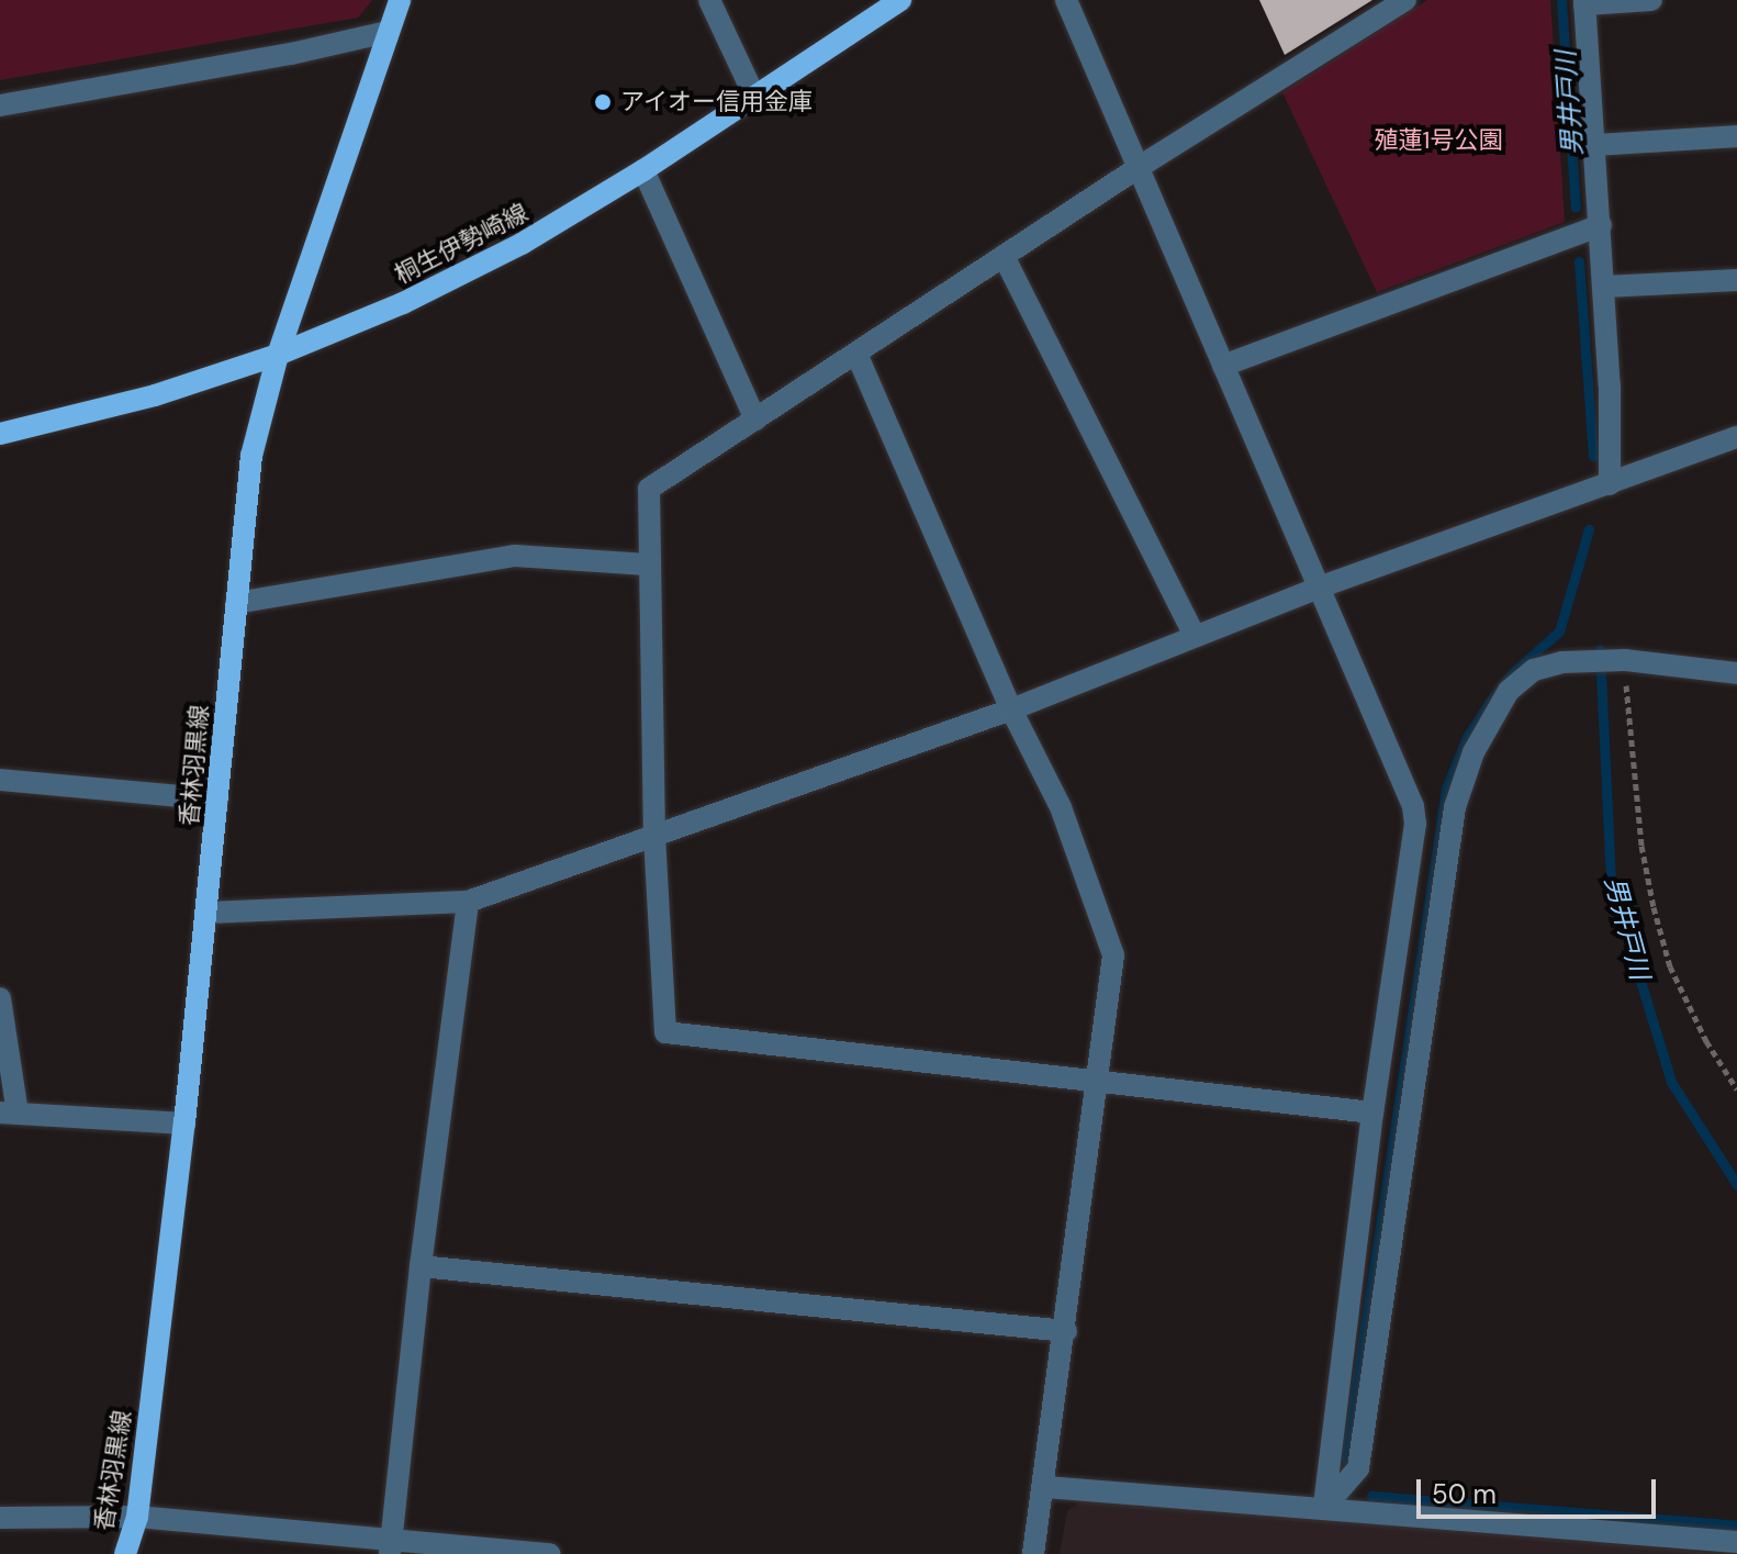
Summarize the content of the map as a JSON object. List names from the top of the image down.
{
  "streets": {
    "main road": ["桐生伊勢崎線", "香林羽黒線"]
  },
  "crossings": [
    ["桐生伊勢崎線", "香林羽黒線"]
  ],
  "water": ["男井戸川"],
  "parks": ["殖蓮1号公園"],
  "places": ["アイオー信用金庫"],
  "scale_bar": "50 m"
}
